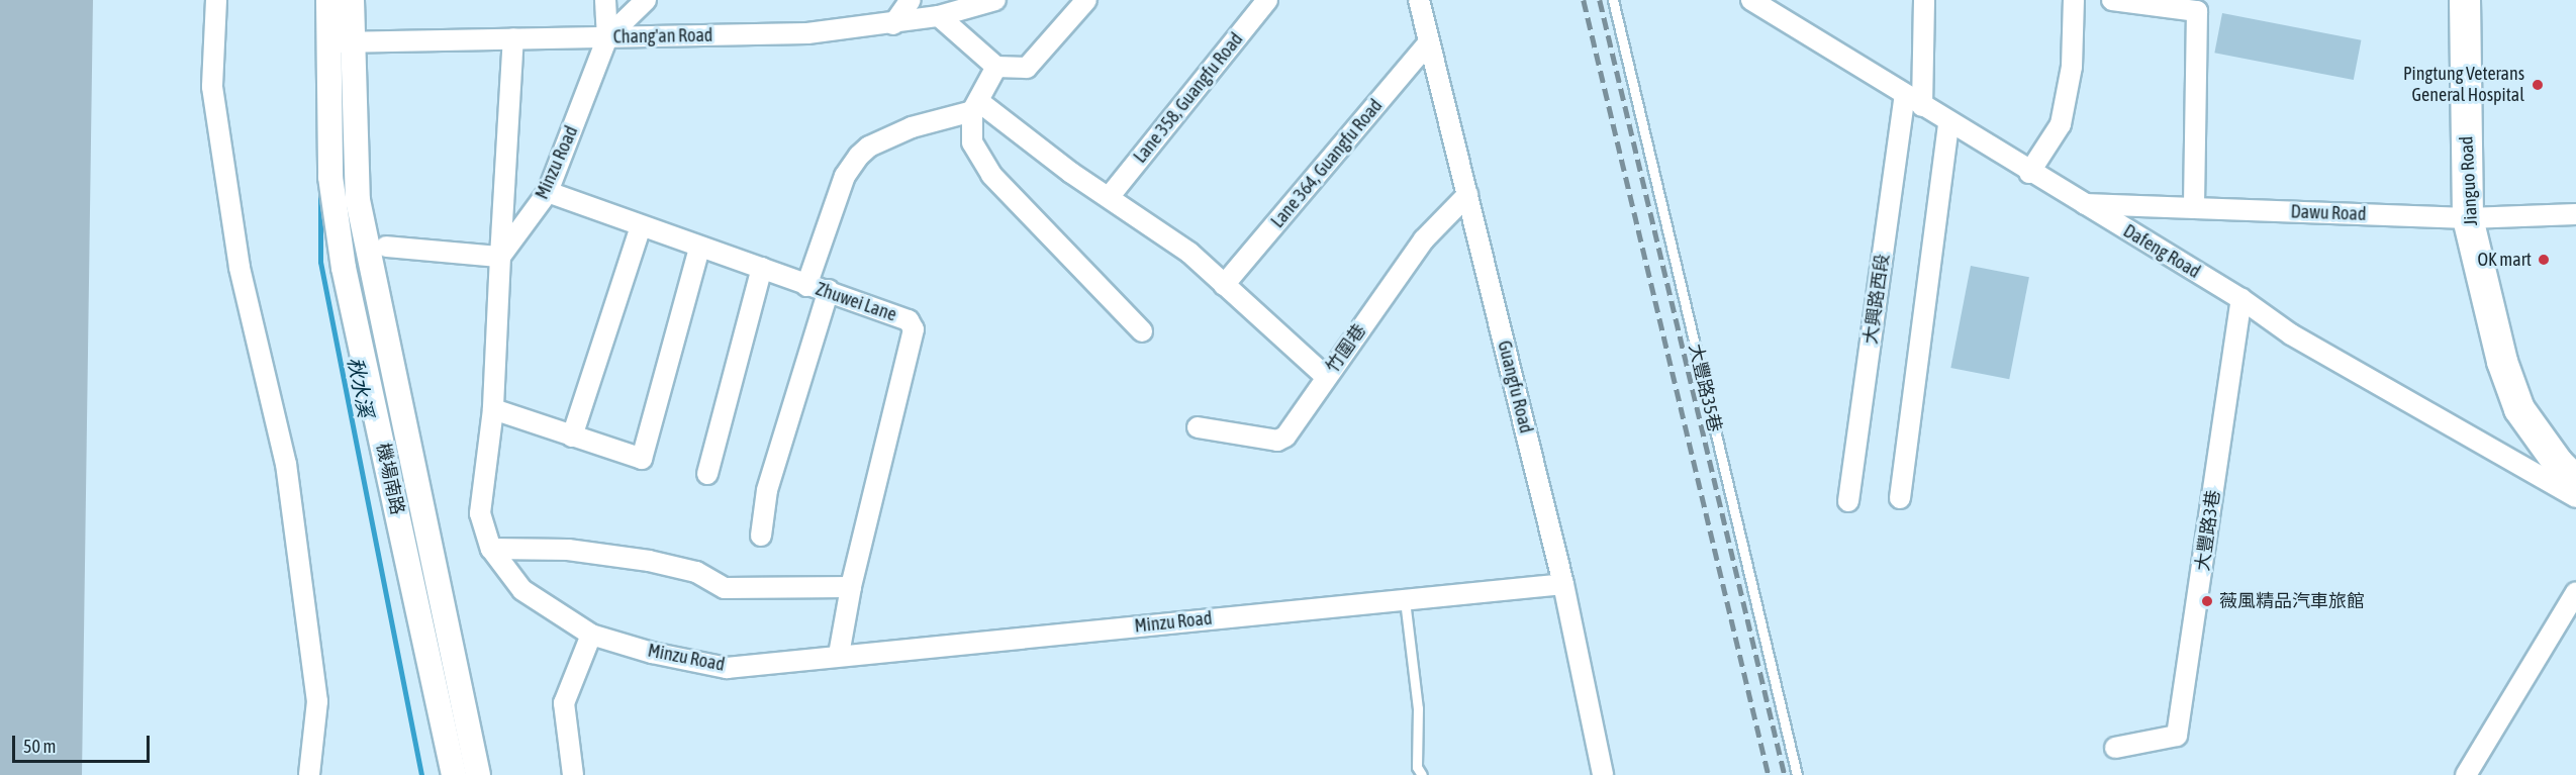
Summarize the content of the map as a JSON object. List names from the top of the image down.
{
  "streets": {
    "main road": ["Jianguo Road"],
    "street": [
      "Chang'an Road",
      "Lane 358, Guangfu Road",
      "Minzu Road",
      "Lane 364, Guangfu Road",
      "Dawu Road",
      "Dafeng Road",
      "大興路西段",
      "Zhuwei Lane",
      "竹圍巷",
      "Guangfu Road",
      "機場南路",
      "大豐路3巷"
    ],
    "lane": ["大豐路35巷"]
  },
  "crossings": [
    ["Chang'an Road", "Minzu Road"],
    ["Chang'an Road", "機場南路"],
    ["Minzu Road", "Zhuwei Lane"],
    ["Minzu Road", "Guangfu Road"],
    ["Lane 364, Guangfu Road", "Guangfu Road"],
    ["Jianguo Road", "Dawu Road"],
    ["Dawu Road", "Dafeng Road"],
    ["Dafeng Road", "大興路西段"],
    ["Dafeng Road", "大豐路3巷"],
    ["竹圍巷", "Guangfu Road"]
  ],
  "water": ["秋水溪"],
  "places": ["Pingtung Veterans General Hospital", "OK mart", "薇風精品汽車旅館"],
  "scale_bar": "50 m"
}
